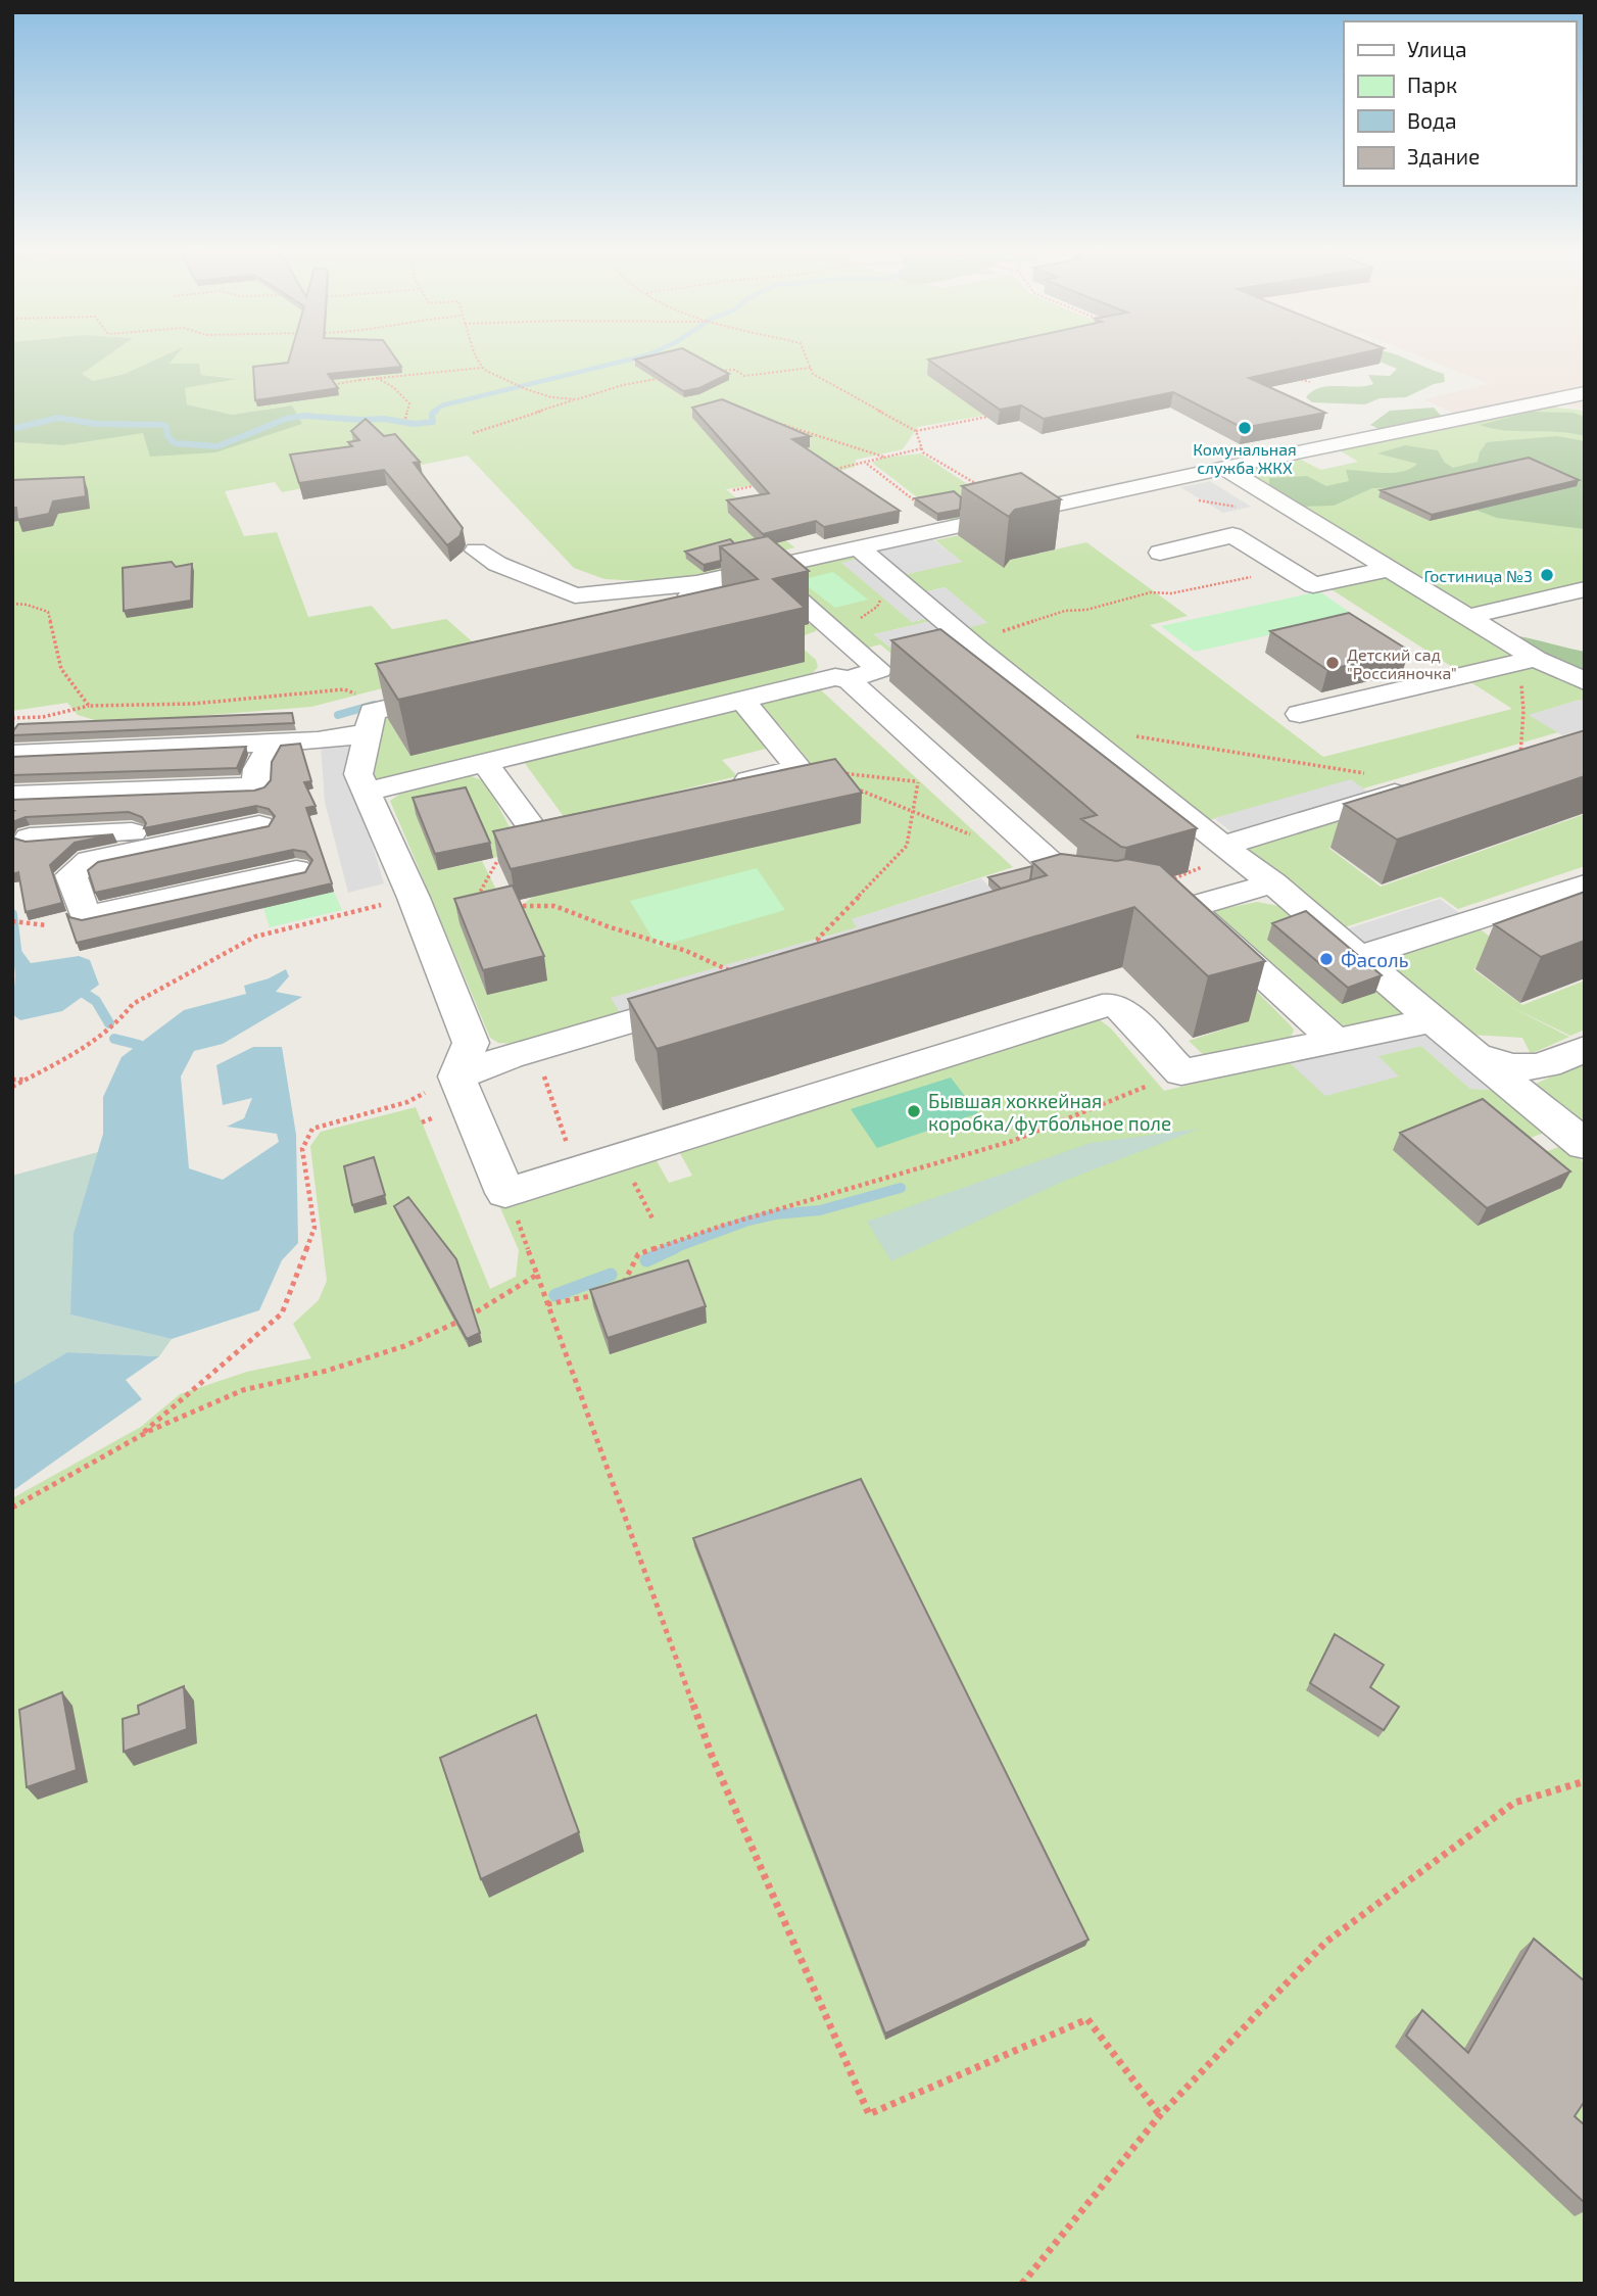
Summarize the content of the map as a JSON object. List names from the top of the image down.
{
  "places": [
    "Комунальная служба ЖКХ",
    "Гостиница №3",
    "Детский сад \"Россияночка\"",
    "Фасоль",
    "Бывшая хоккейная коробка/футбольное поле"
  ],
  "legend": [
    "Улица",
    "Парк",
    "Вода",
    "Здание"
  ]
}
